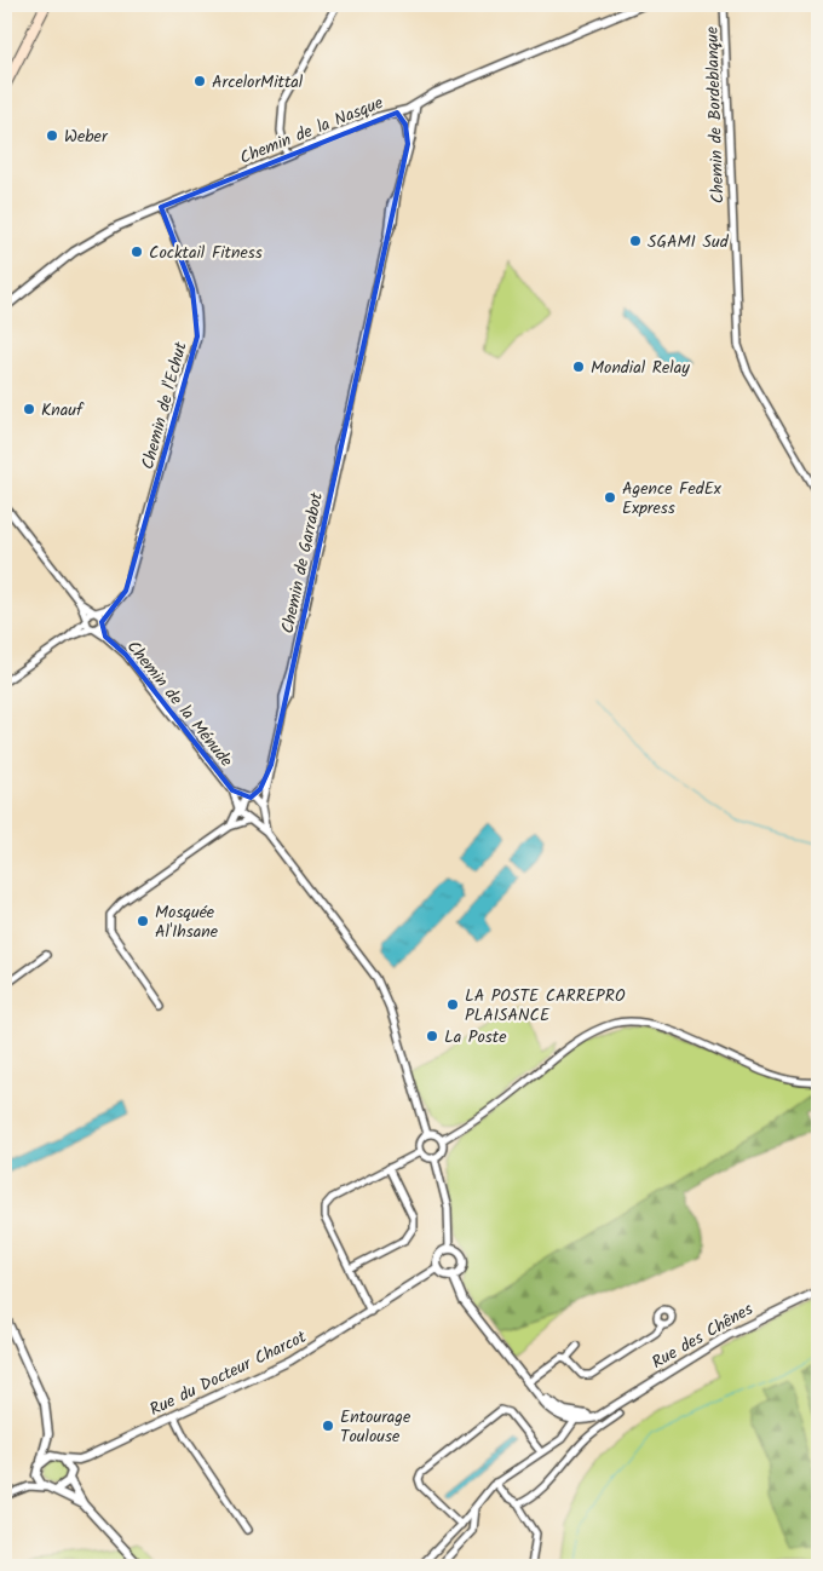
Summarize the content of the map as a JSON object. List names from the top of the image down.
{
  "streets": {
    "street": [
      "Chemin de Bordeblanque",
      "Chemin de la Nasque",
      "Chemin de l'Echut",
      "Chemin de Garrabot",
      "Chemin de la Ménude",
      "Rue des Chênes",
      "Rue du Docteur Charcot"
    ]
  },
  "crossings": [
    ["Chemin de la Nasque", "Chemin de l'Echut"],
    ["Chemin de la Nasque", "Chemin de Garrabot"],
    ["Chemin de l'Echut", "Chemin de la Ménude"],
    ["Chemin de Garrabot", "Chemin de la Ménude"]
  ],
  "places": [
    "ArcelorMittal",
    "Weber",
    "SGAMI Sud",
    "Cocktail Fitness",
    "Mondial Relay",
    "Knauf",
    "Agence FedEx Express",
    "Mosquée Al'Ihsane",
    "LA POSTE CARREPRO PLAISANCE",
    "La Poste",
    "Entourage Toulouse"
  ]
}
